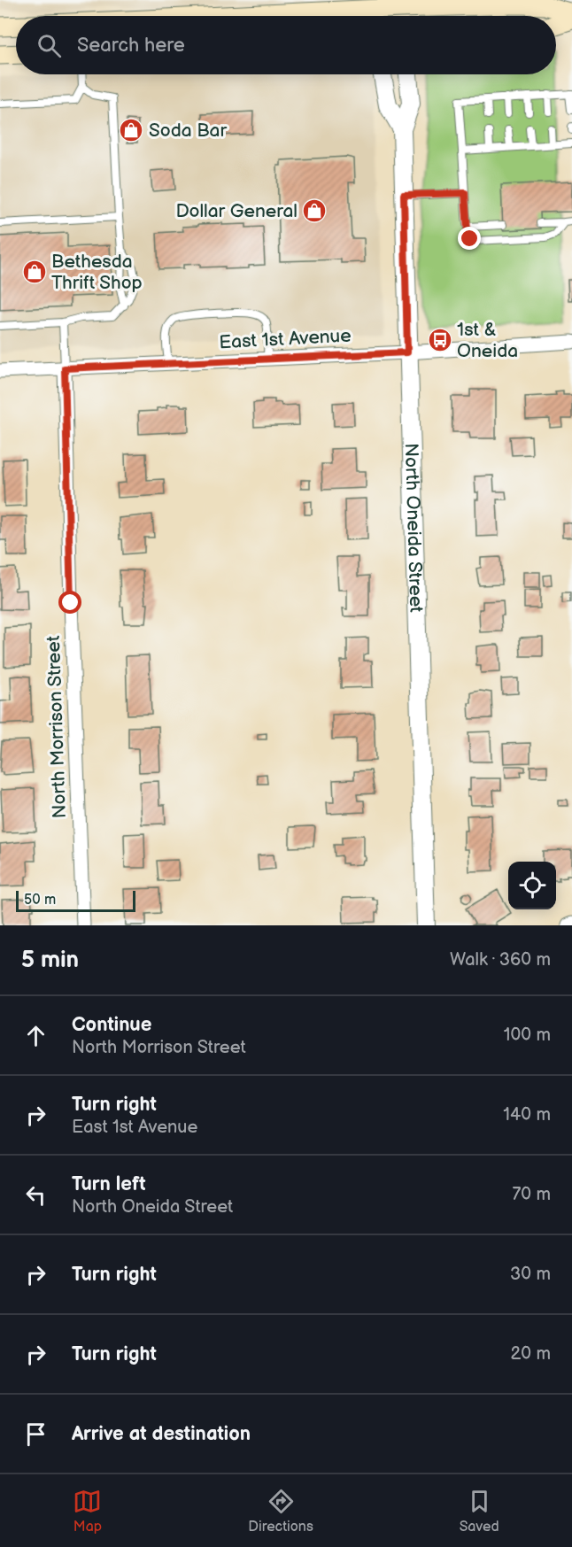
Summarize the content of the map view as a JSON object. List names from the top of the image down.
{
  "streets": {
    "street": ["East 1st Avenue", "North Oneida Street", "North Morrison Street"]
  },
  "crossings": [
    ["East 1st Avenue", "North Oneida Street"],
    ["East 1st Avenue", "North Morrison Street"]
  ],
  "places": {
    "shop": ["Soda Bar", "Dollar General", "Bethesda Thrift Shop"],
    "bus stop": ["1st & Oneida"]
  },
  "scale_bar": "50 m",
  "page": {
    "search": "Search here",
    "scale": "50 m",
    "heading": ["5 min", "Walk · 360 m"],
    "list": [
      ["Continue", "North Morrison Street", "100 m"],
      ["Turn right", "East 1st Avenue", "140 m"],
      ["Turn left", "North Oneida Street", "70 m"],
      ["Turn right", "30 m"],
      ["Turn right", "20 m"],
      "Arrive at destination"
    ],
    "nav": ["Map", "Directions", "Saved"]
  }
}
